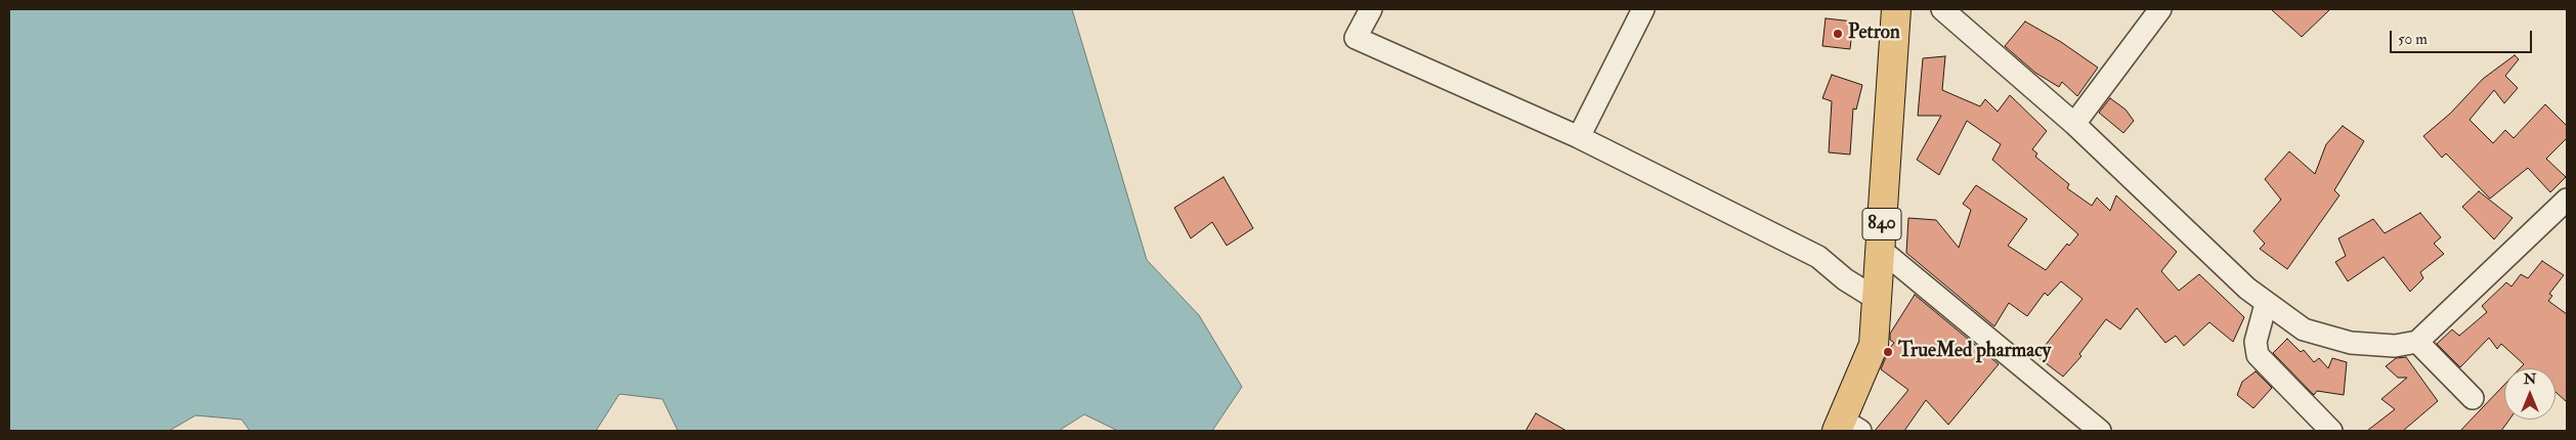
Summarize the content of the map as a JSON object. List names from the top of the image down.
{
  "streets": {
    "highway": ["840"]
  },
  "places": ["Petron", "TrueMed pharmacy"],
  "scale_bar": "50 m",
  "north": "top"
}
